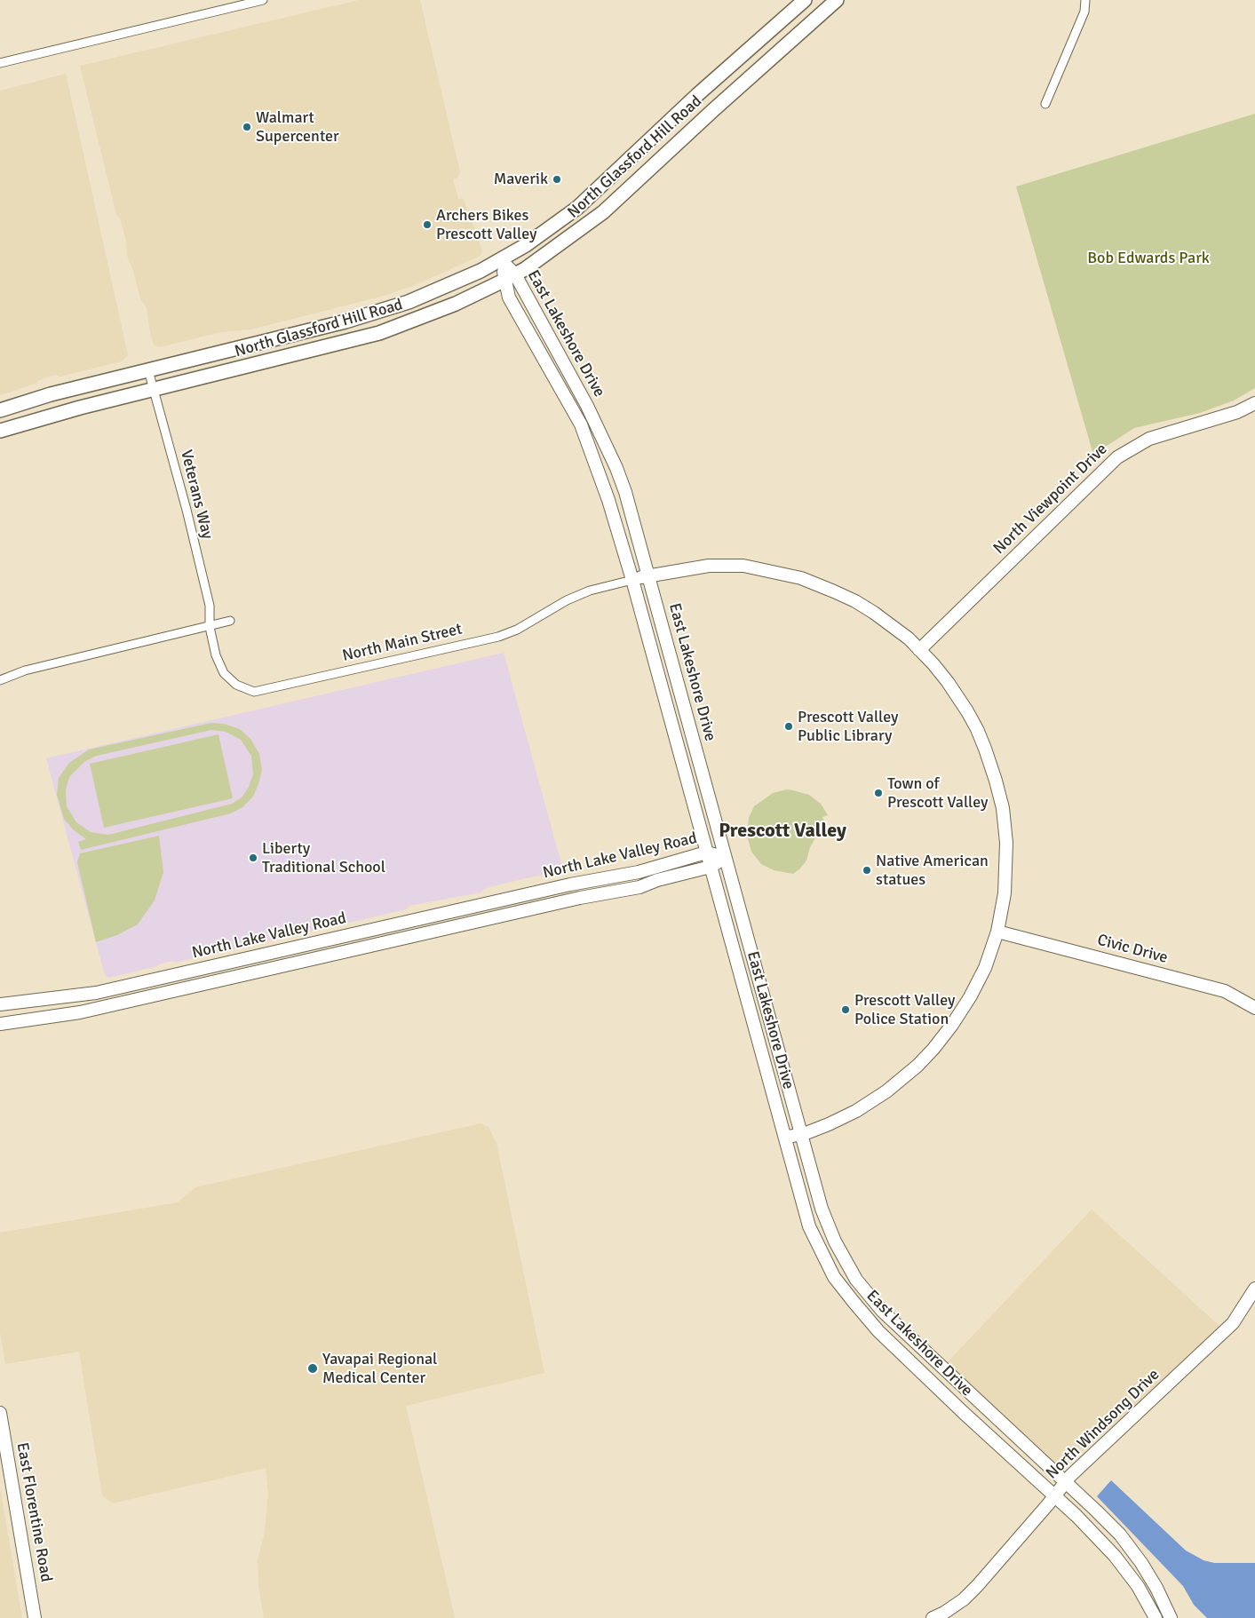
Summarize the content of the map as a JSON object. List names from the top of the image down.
{
  "streets": {
    "main road": ["North Glassford Hill Road"],
    "street": [
      "East Lakeshore Drive",
      "Veterans Way",
      "North Viewpoint Drive",
      "North Main Street",
      "North Lake Valley Road",
      "Civic Drive",
      "North Windsong Drive",
      "East Florentine Road"
    ]
  },
  "crossings": [
    ["North Glassford Hill Road", "East Lakeshore Drive"],
    ["North Glassford Hill Road", "Veterans Way"],
    ["East Lakeshore Drive", "North Main Street"],
    ["East Lakeshore Drive", "North Lake Valley Road"],
    ["East Lakeshore Drive", "North Windsong Drive"],
    ["Veterans Way", "North Main Street"]
  ],
  "districts": ["Prescott Valley"],
  "parks": ["Bob Edwards Park"],
  "places": [
    "Walmart Supercenter",
    "Maverik",
    "Archers Bikes Prescott Valley",
    "Prescott Valley Public Library",
    "Town of Prescott Valley",
    "Liberty Traditional School",
    "Native American statues",
    "Prescott Valley Police Station",
    "Yavapai Regional Medical Center"
  ]
}
